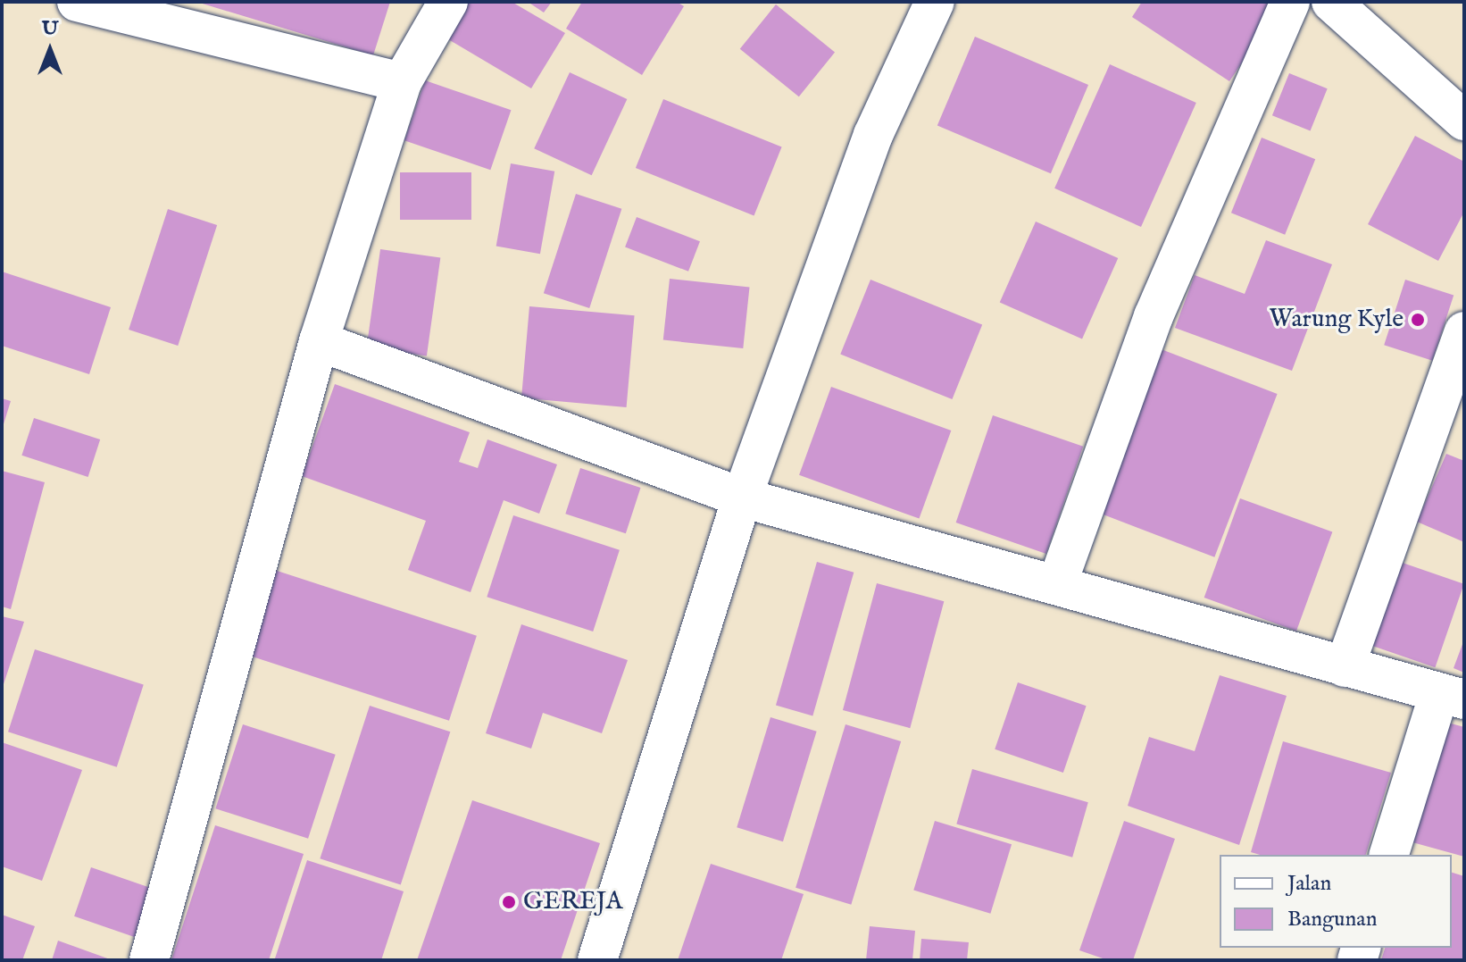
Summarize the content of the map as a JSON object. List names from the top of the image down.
{
  "places": ["Warung Kyle", "GEREJA"],
  "legend": ["Jalan", "Bangunan"],
  "north": "top"
}
